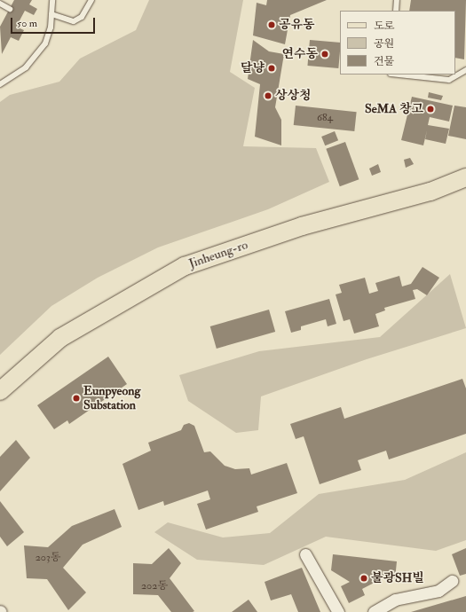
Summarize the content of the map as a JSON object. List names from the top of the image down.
{
  "streets": {
    "main road": ["Jinheung-ro"]
  },
  "places": [
    "공유동",
    "연수동",
    "달냥",
    "상상청",
    "SeMA 창고",
    "Eunpyeong Substation",
    "불광SH빌"
  ],
  "house_numbers": ["684", "203동", "202동"],
  "legend": ["도로", "공원", "건물"],
  "scale_bar": "50 m"
}
